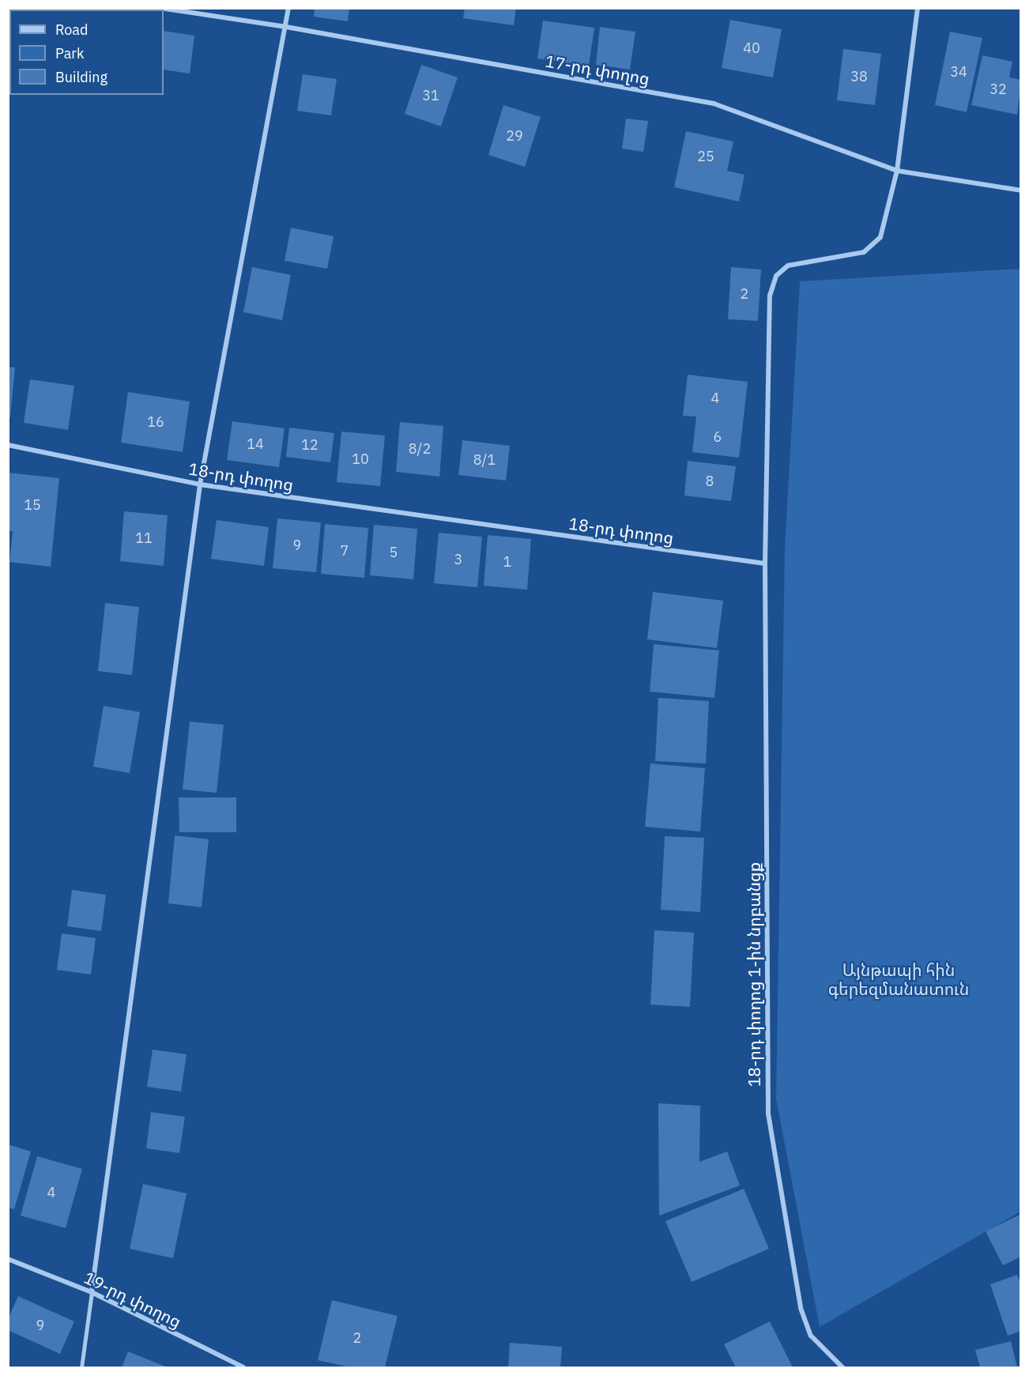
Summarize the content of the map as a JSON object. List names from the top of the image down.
{
  "streets": {
    "street": [
      "17-րդ փողոց",
      "18-րդ փողոց",
      "18-րդ փողոց 1-ին նրբանցք",
      "19-րդ փողոց"
    ]
  },
  "crossings": [
    ["18-րդ փողոց", "18-րդ փողոց 1-ին նրբանցք"]
  ],
  "parks": ["Այնթապի հին գերեզմանատուն"],
  "house_numbers": [
    "40",
    "34",
    "38",
    "32",
    "31",
    "29",
    "25",
    "2",
    "4",
    "16",
    "6",
    "14",
    "12",
    "8/2",
    "10",
    "8/1",
    "8",
    "15",
    "11",
    "9",
    "7",
    "5",
    "3",
    "1",
    "4",
    "9",
    "2"
  ],
  "legend": ["Road", "Park", "Building"]
}
